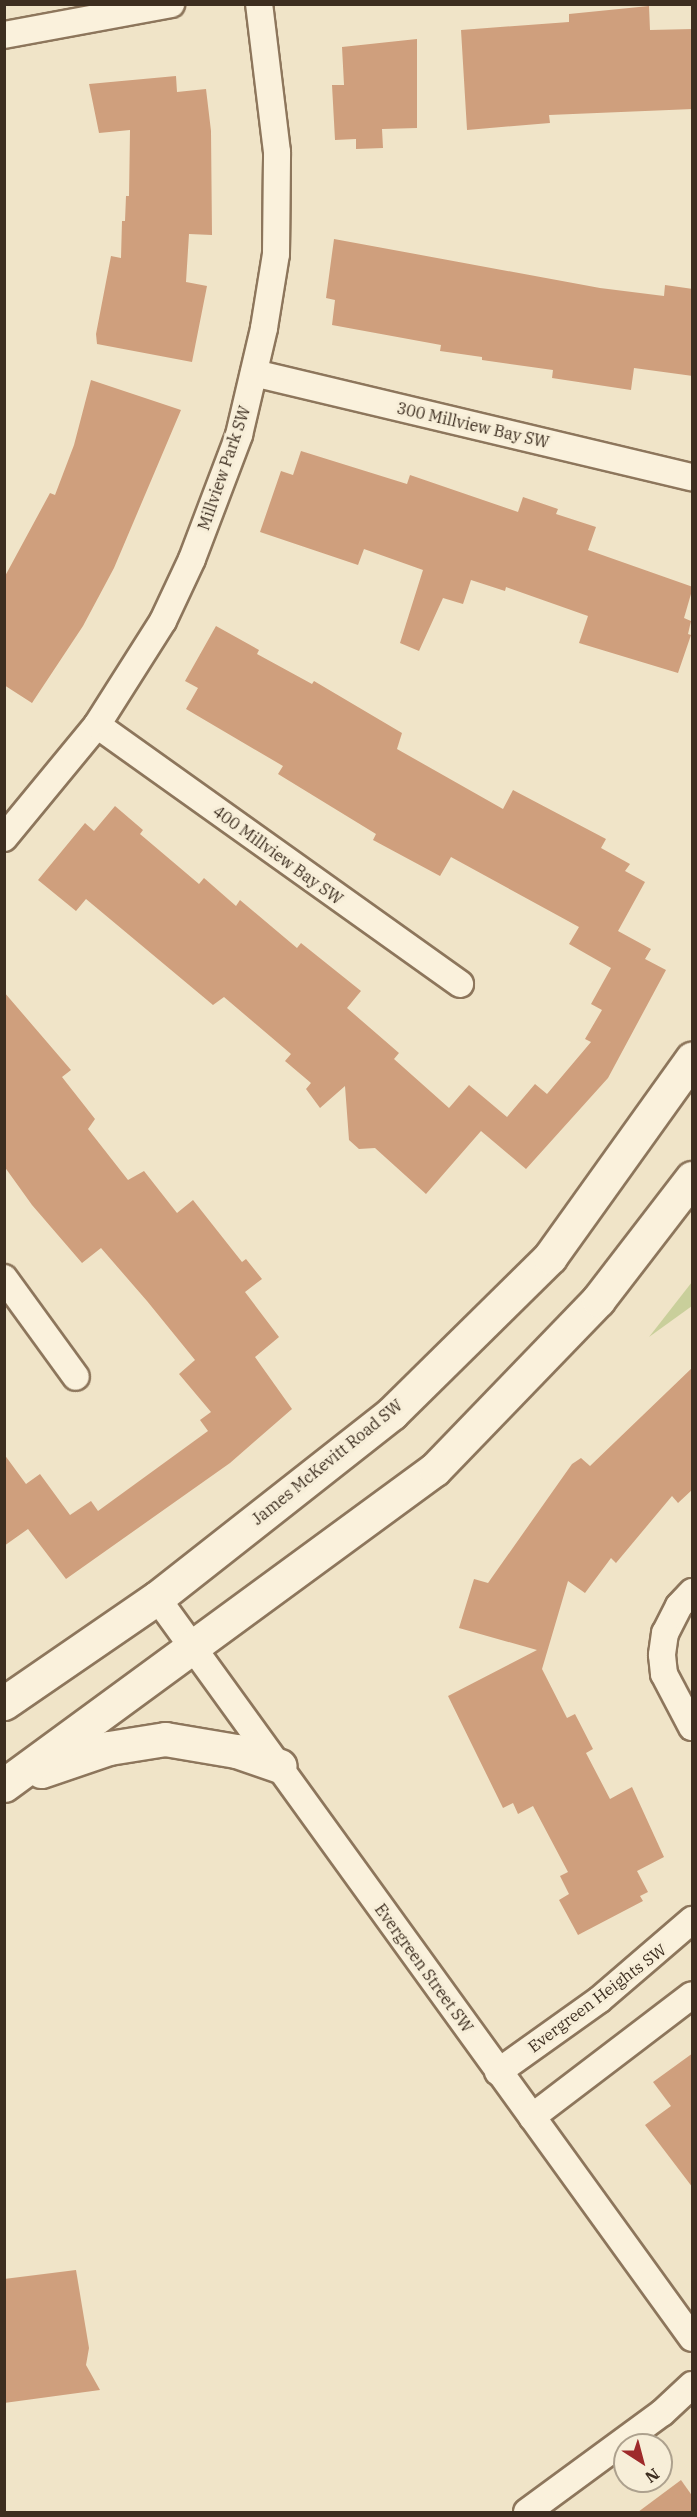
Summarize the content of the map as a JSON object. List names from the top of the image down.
{
  "streets": {
    "main road": ["James McKevitt Road SW"],
    "street": [
      "300 Millview Bay SW",
      "Millview Park SW",
      "400 Millview Bay SW",
      "Evergreen Street SW",
      "Evergreen Heights SW"
    ]
  },
  "crossings": [
    ["300 Millview Bay SW", "Millview Park SW"],
    ["Millview Park SW", "400 Millview Bay SW"],
    ["James McKevitt Road SW", "Evergreen Street SW"],
    ["Evergreen Street SW", "Evergreen Heights SW"]
  ],
  "north": "bottom right"
}
